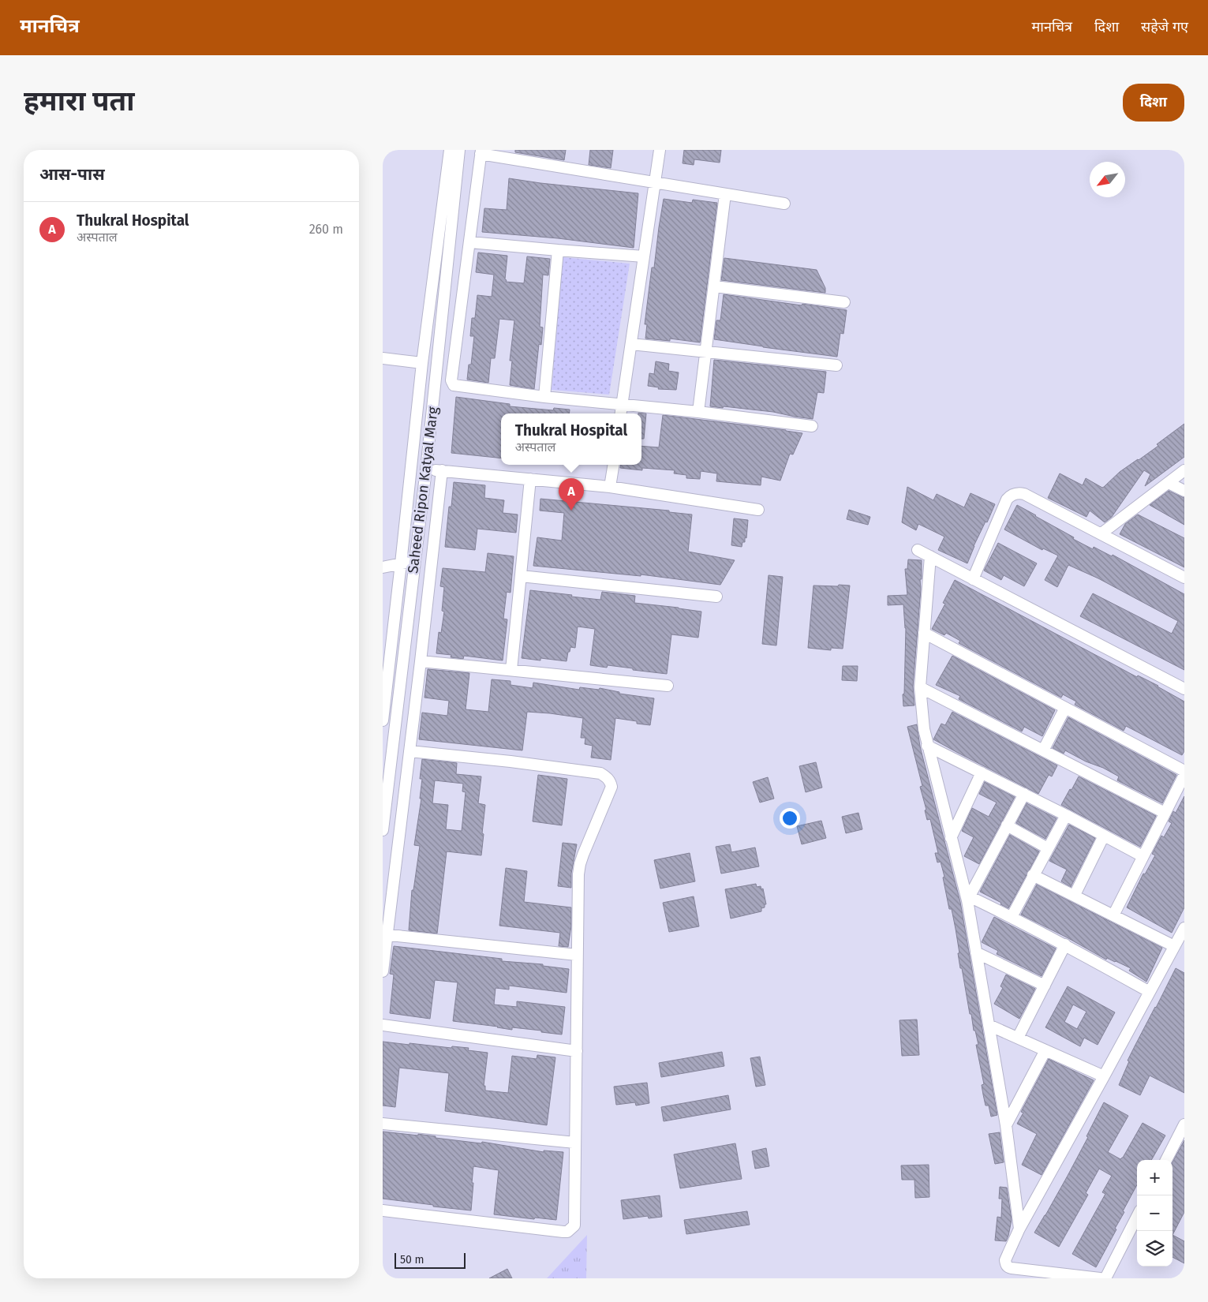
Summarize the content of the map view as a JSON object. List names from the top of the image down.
{
  "streets": {
    "street": ["Saheed Ripon Katyal Marg"]
  },
  "scale_bar": "50 m",
  "north": "bottom left",
  "page": {
    "header": "मानचित्र",
    "nav": ["मानचित्र", "दिशा", "सहेजे गए"],
    "buttons": "दिशा",
    "title": "हमारा पता",
    "heading": "आस-पास",
    "list": [
      {
        "mark": "A",
        "name": "Thukral Hospital",
        "note": "अस्पताल",
        "value": "260 m"
      }
    ],
    "popup": ["Thukral Hospital", "अस्पताल"],
    "pins": "A",
    "map_buttons": ["+", "−"],
    "scale": "50 m"
  }
}
